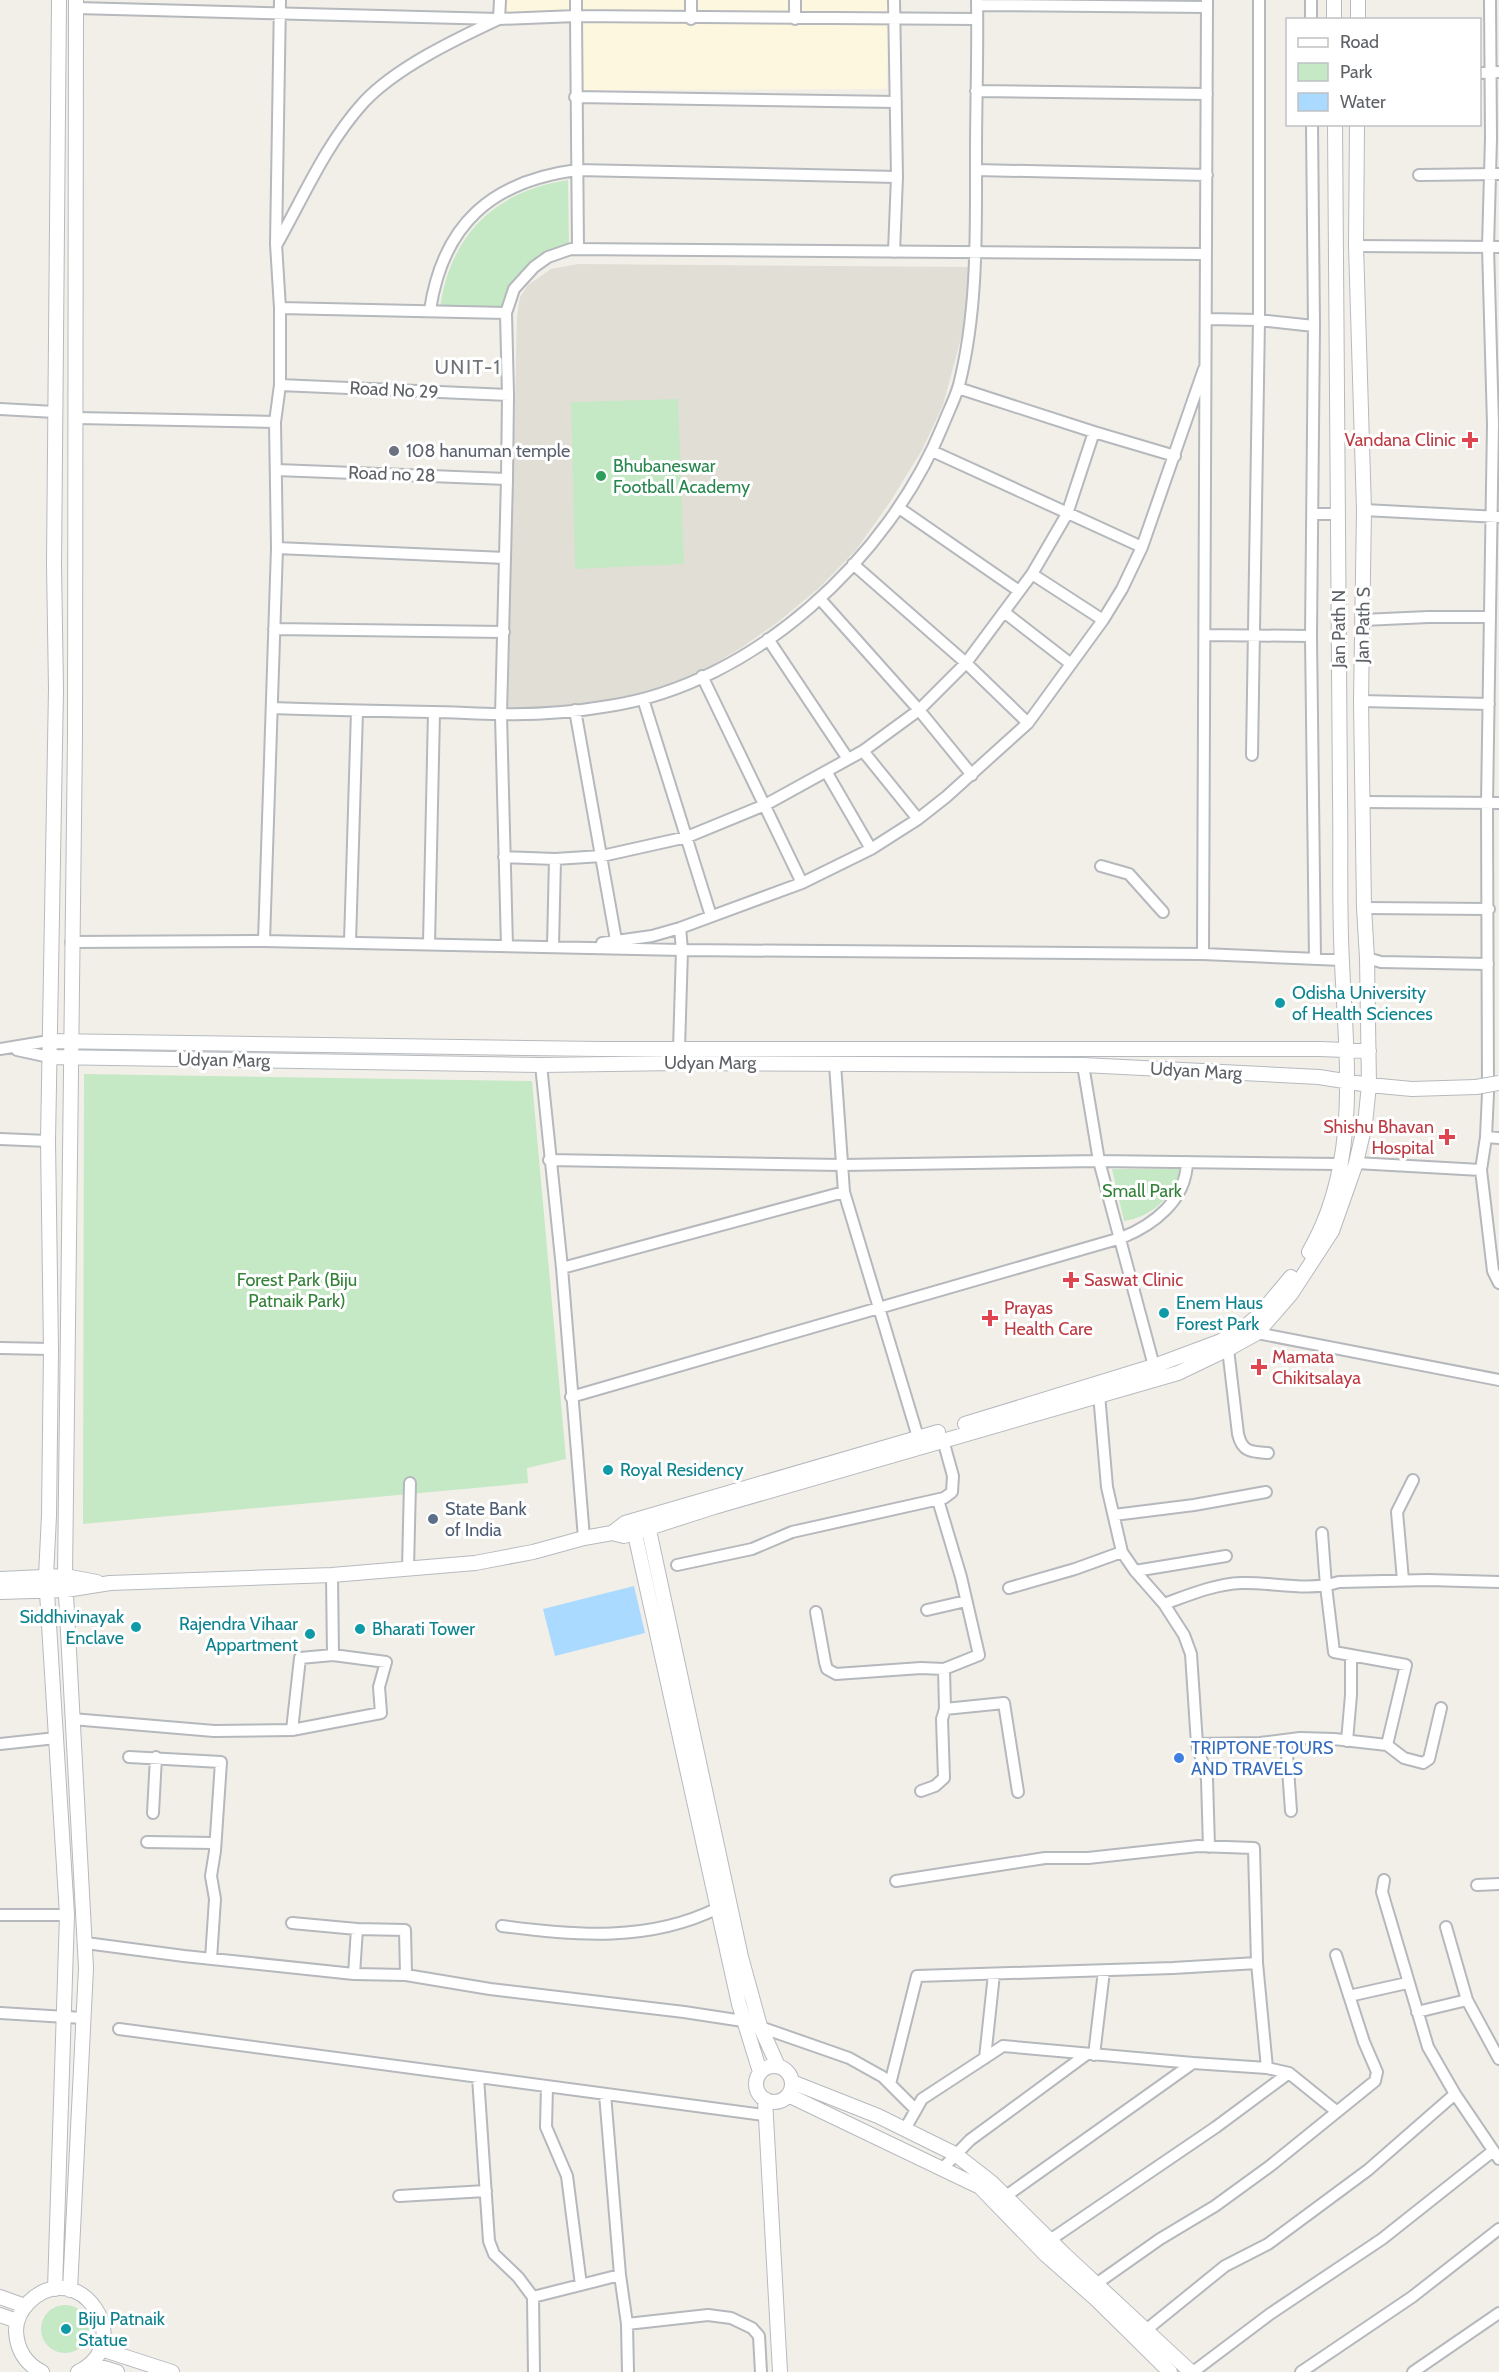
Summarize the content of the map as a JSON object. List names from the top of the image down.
{
  "streets": {
    "street": [
      "Road No 29",
      "Road no 28",
      "Jan Path S",
      "Jan Path N",
      "Udyan Marg"
    ]
  },
  "crossings": [
    ["Jan Path S", "Udyan Marg"],
    ["Jan Path N", "Udyan Marg"]
  ],
  "districts": ["UNIT-1"],
  "parks": ["Small Park", "Forest Park (Biju Patnaik Park)"],
  "places": {
    "health": [
      "Vandana Clinic",
      "Shishu Bhavan Hospital",
      "Saswat Clinic",
      "Prayas Health Care",
      "Mamata Chikitsalaya"
    ],
    "other": [
      "108 hanuman temple",
      "Bhubaneswar Football Academy",
      "Odisha University of Health Sciences",
      "Enem Haus Forest Park",
      "Royal Residency",
      "State Bank of India",
      "Siddhivinayak Enclave",
      "Bharati Tower",
      "Rajendra Vihaar Appartment",
      "TRIPTONE TOURS AND TRAVELS",
      "Biju Patnaik Statue"
    ]
  },
  "legend": ["Road", "Park", "Water"]
}
